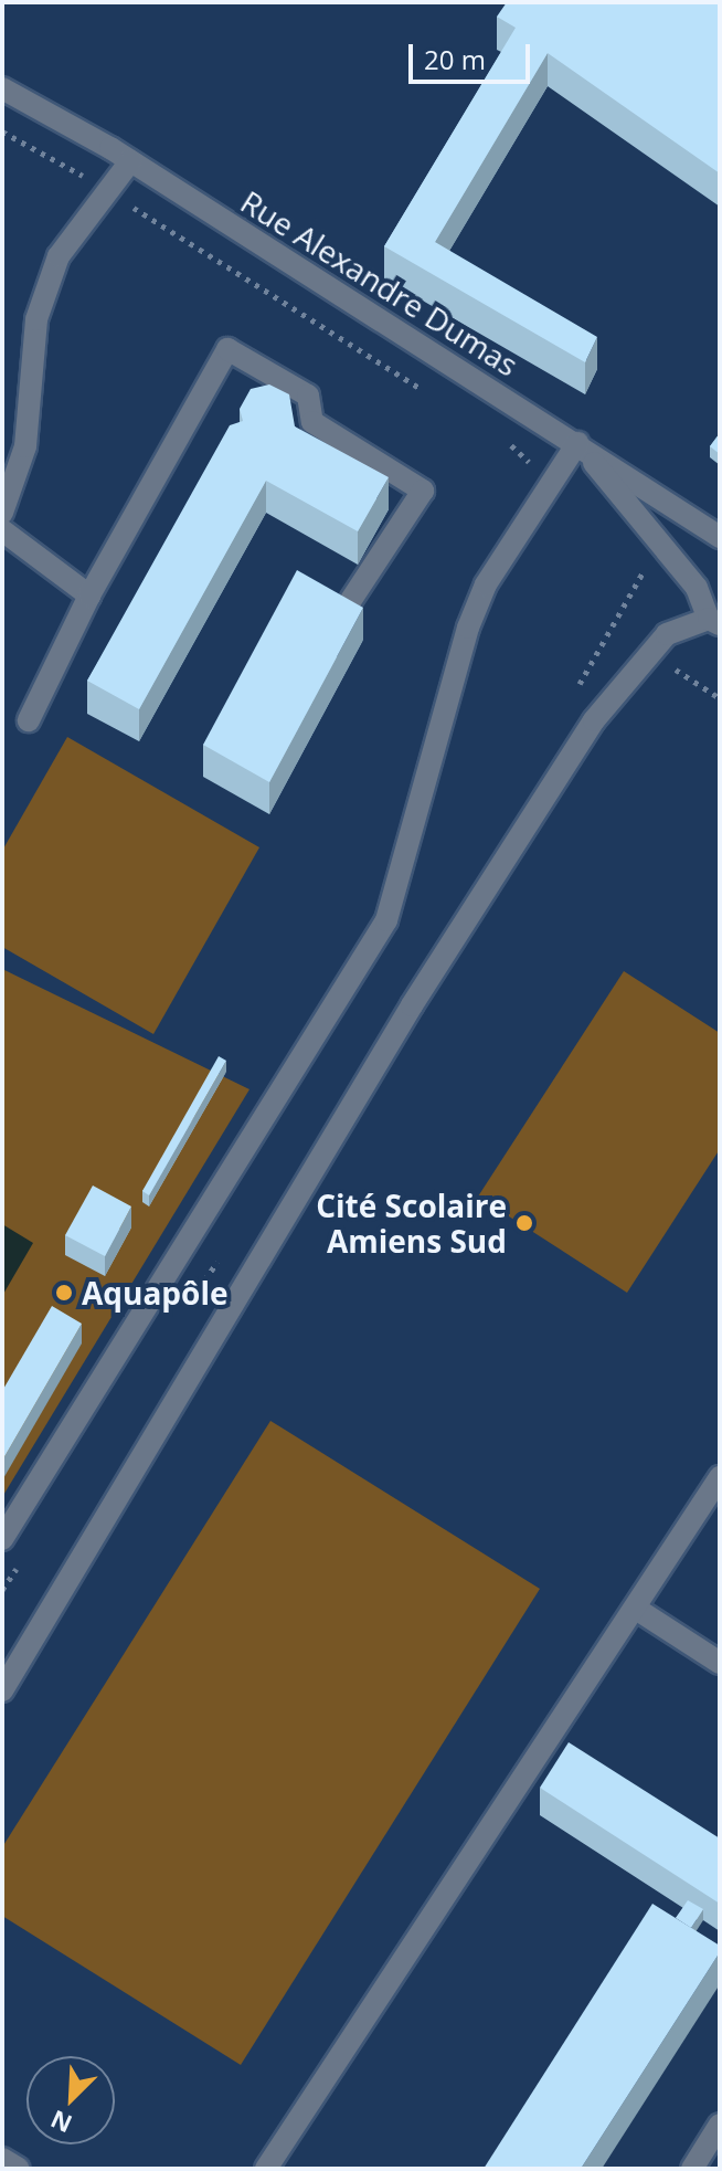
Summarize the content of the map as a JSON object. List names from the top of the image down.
{
  "streets": {
    "street": ["Rue Alexandre Dumas"]
  },
  "places": ["Cité Scolaire Amiens Sud", "Aquapôle"],
  "scale_bar": "20 m",
  "north": "bottom left"
}
